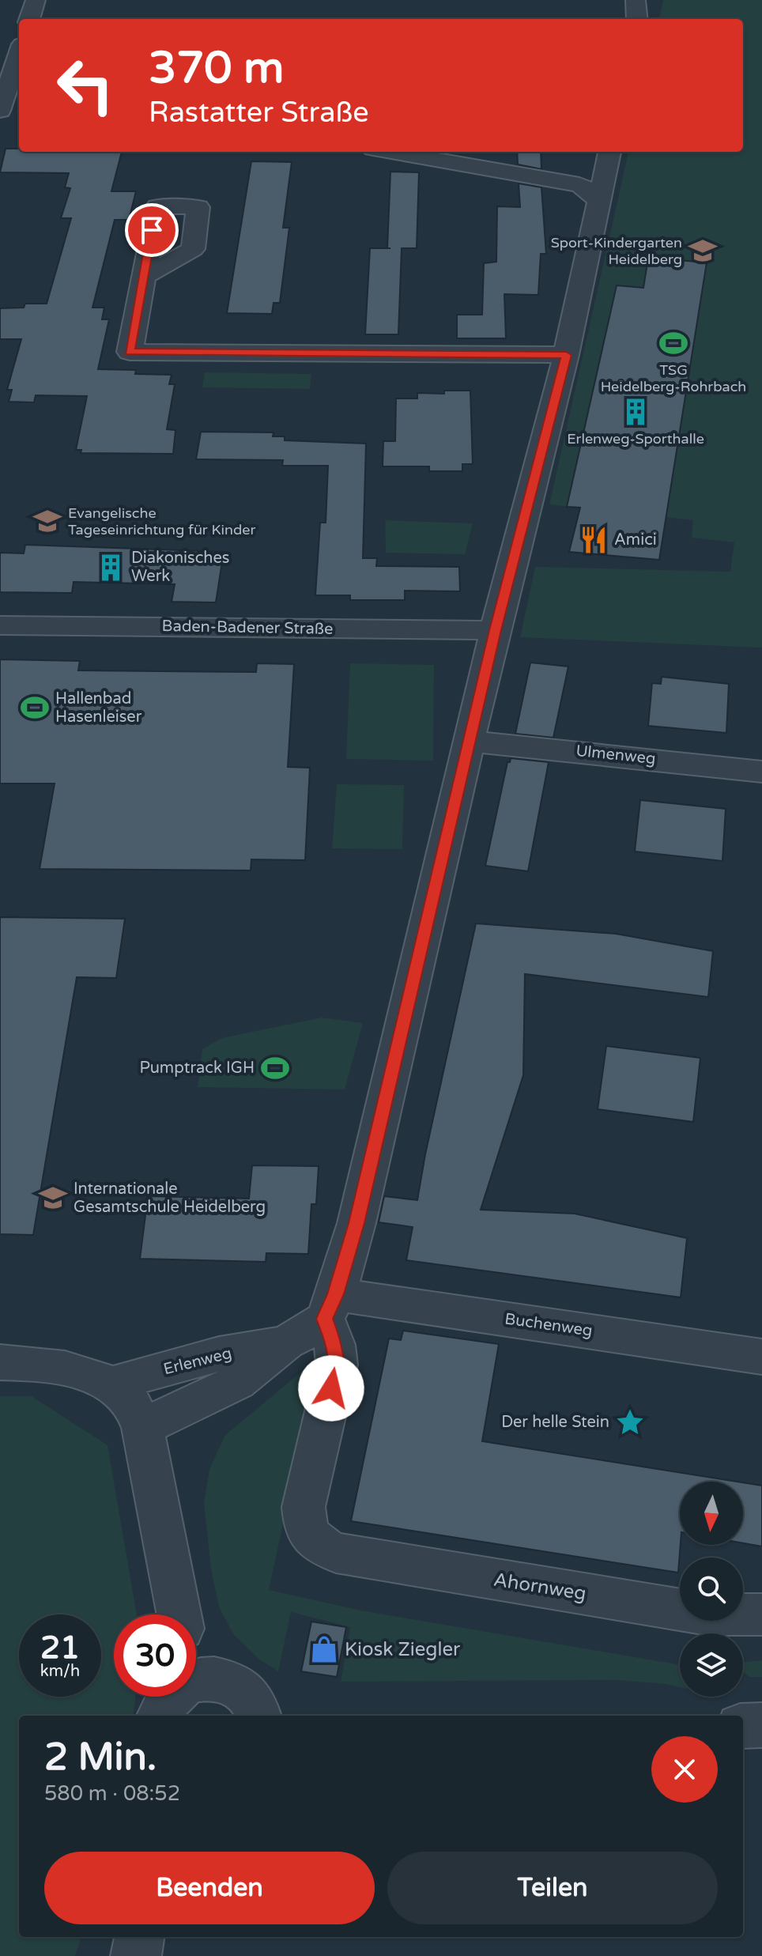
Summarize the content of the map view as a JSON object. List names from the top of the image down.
{
  "streets": {
    "street": [
      "Baden-Badener Straße",
      "Ulmenweg",
      "Buchenweg",
      "Erlenweg",
      "Ahornweg"
    ]
  },
  "crossings": [
    ["Buchenweg", "Erlenweg"],
    ["Buchenweg", "Ahornweg"],
    ["Erlenweg", "Ahornweg"]
  ],
  "places": {
    "school or university": ["Sport-Kindergarten Heidelberg", "Evangelische Tageseinrichtung für Kinder", "Internationale Gesamtschule Heidelberg"],
    "sports": ["TSG Heidelberg-Rohrbach", "Hallenbad Hasenleiser", "Pumptrack IGH"],
    "building": ["Erlenweg-Sporthalle", "Diakonisches Werk"],
    "restaurant": ["Amici"],
    "place": ["Der helle Stein"],
    "shop": ["Kiosk Ziegler"]
  },
  "north": "bottom",
  "page": {
    "turn": ["370 m", "Rastatter Straße"],
    "speed": "21 km/h",
    "limit": "30",
    "heading": ["2 Min.", "580 m · 08:52"],
    "buttons": ["Beenden", "Teilen"]
  }
}
